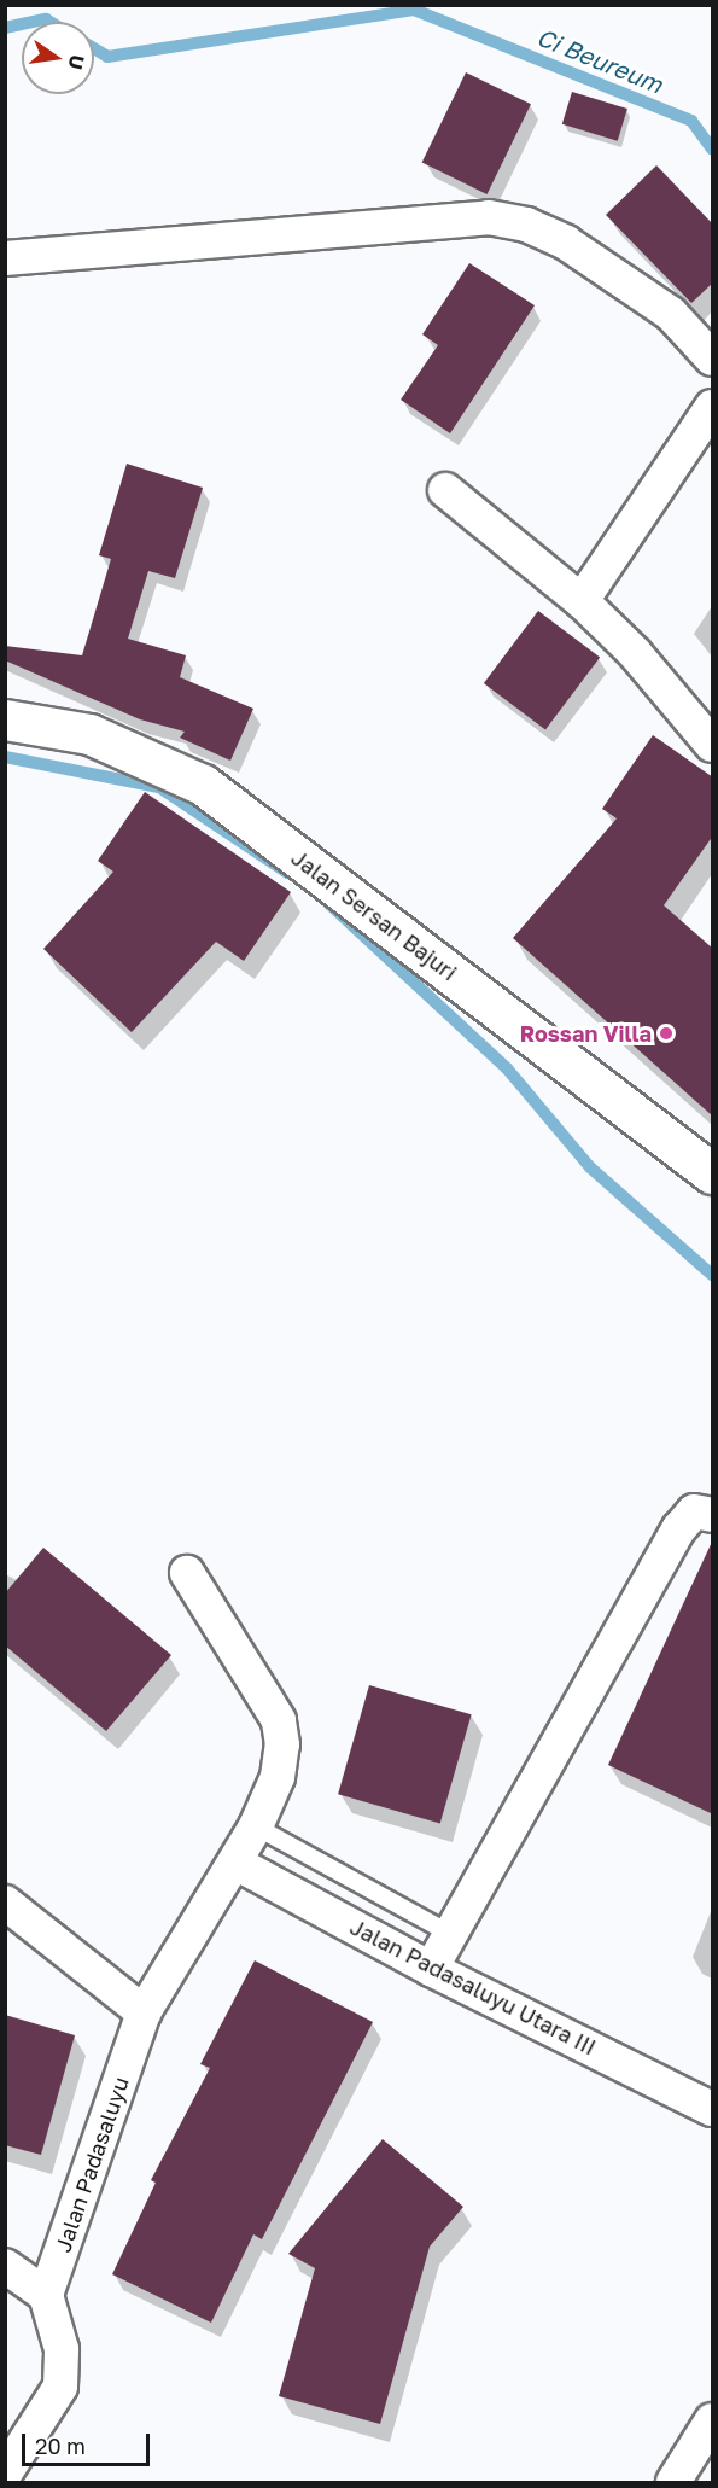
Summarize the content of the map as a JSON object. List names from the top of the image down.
{
  "streets": {
    "main road": ["Jalan Sersan Bajuri"],
    "street": ["Jalan Padasaluyu Utara III", "Jalan Padasaluyu"]
  },
  "crossings": [
    ["Jalan Padasaluyu Utara III", "Jalan Padasaluyu"]
  ],
  "water": ["Ci Beureum"],
  "places": ["Rossan Villa"],
  "scale_bar": "20 m",
  "north": "right"
}
